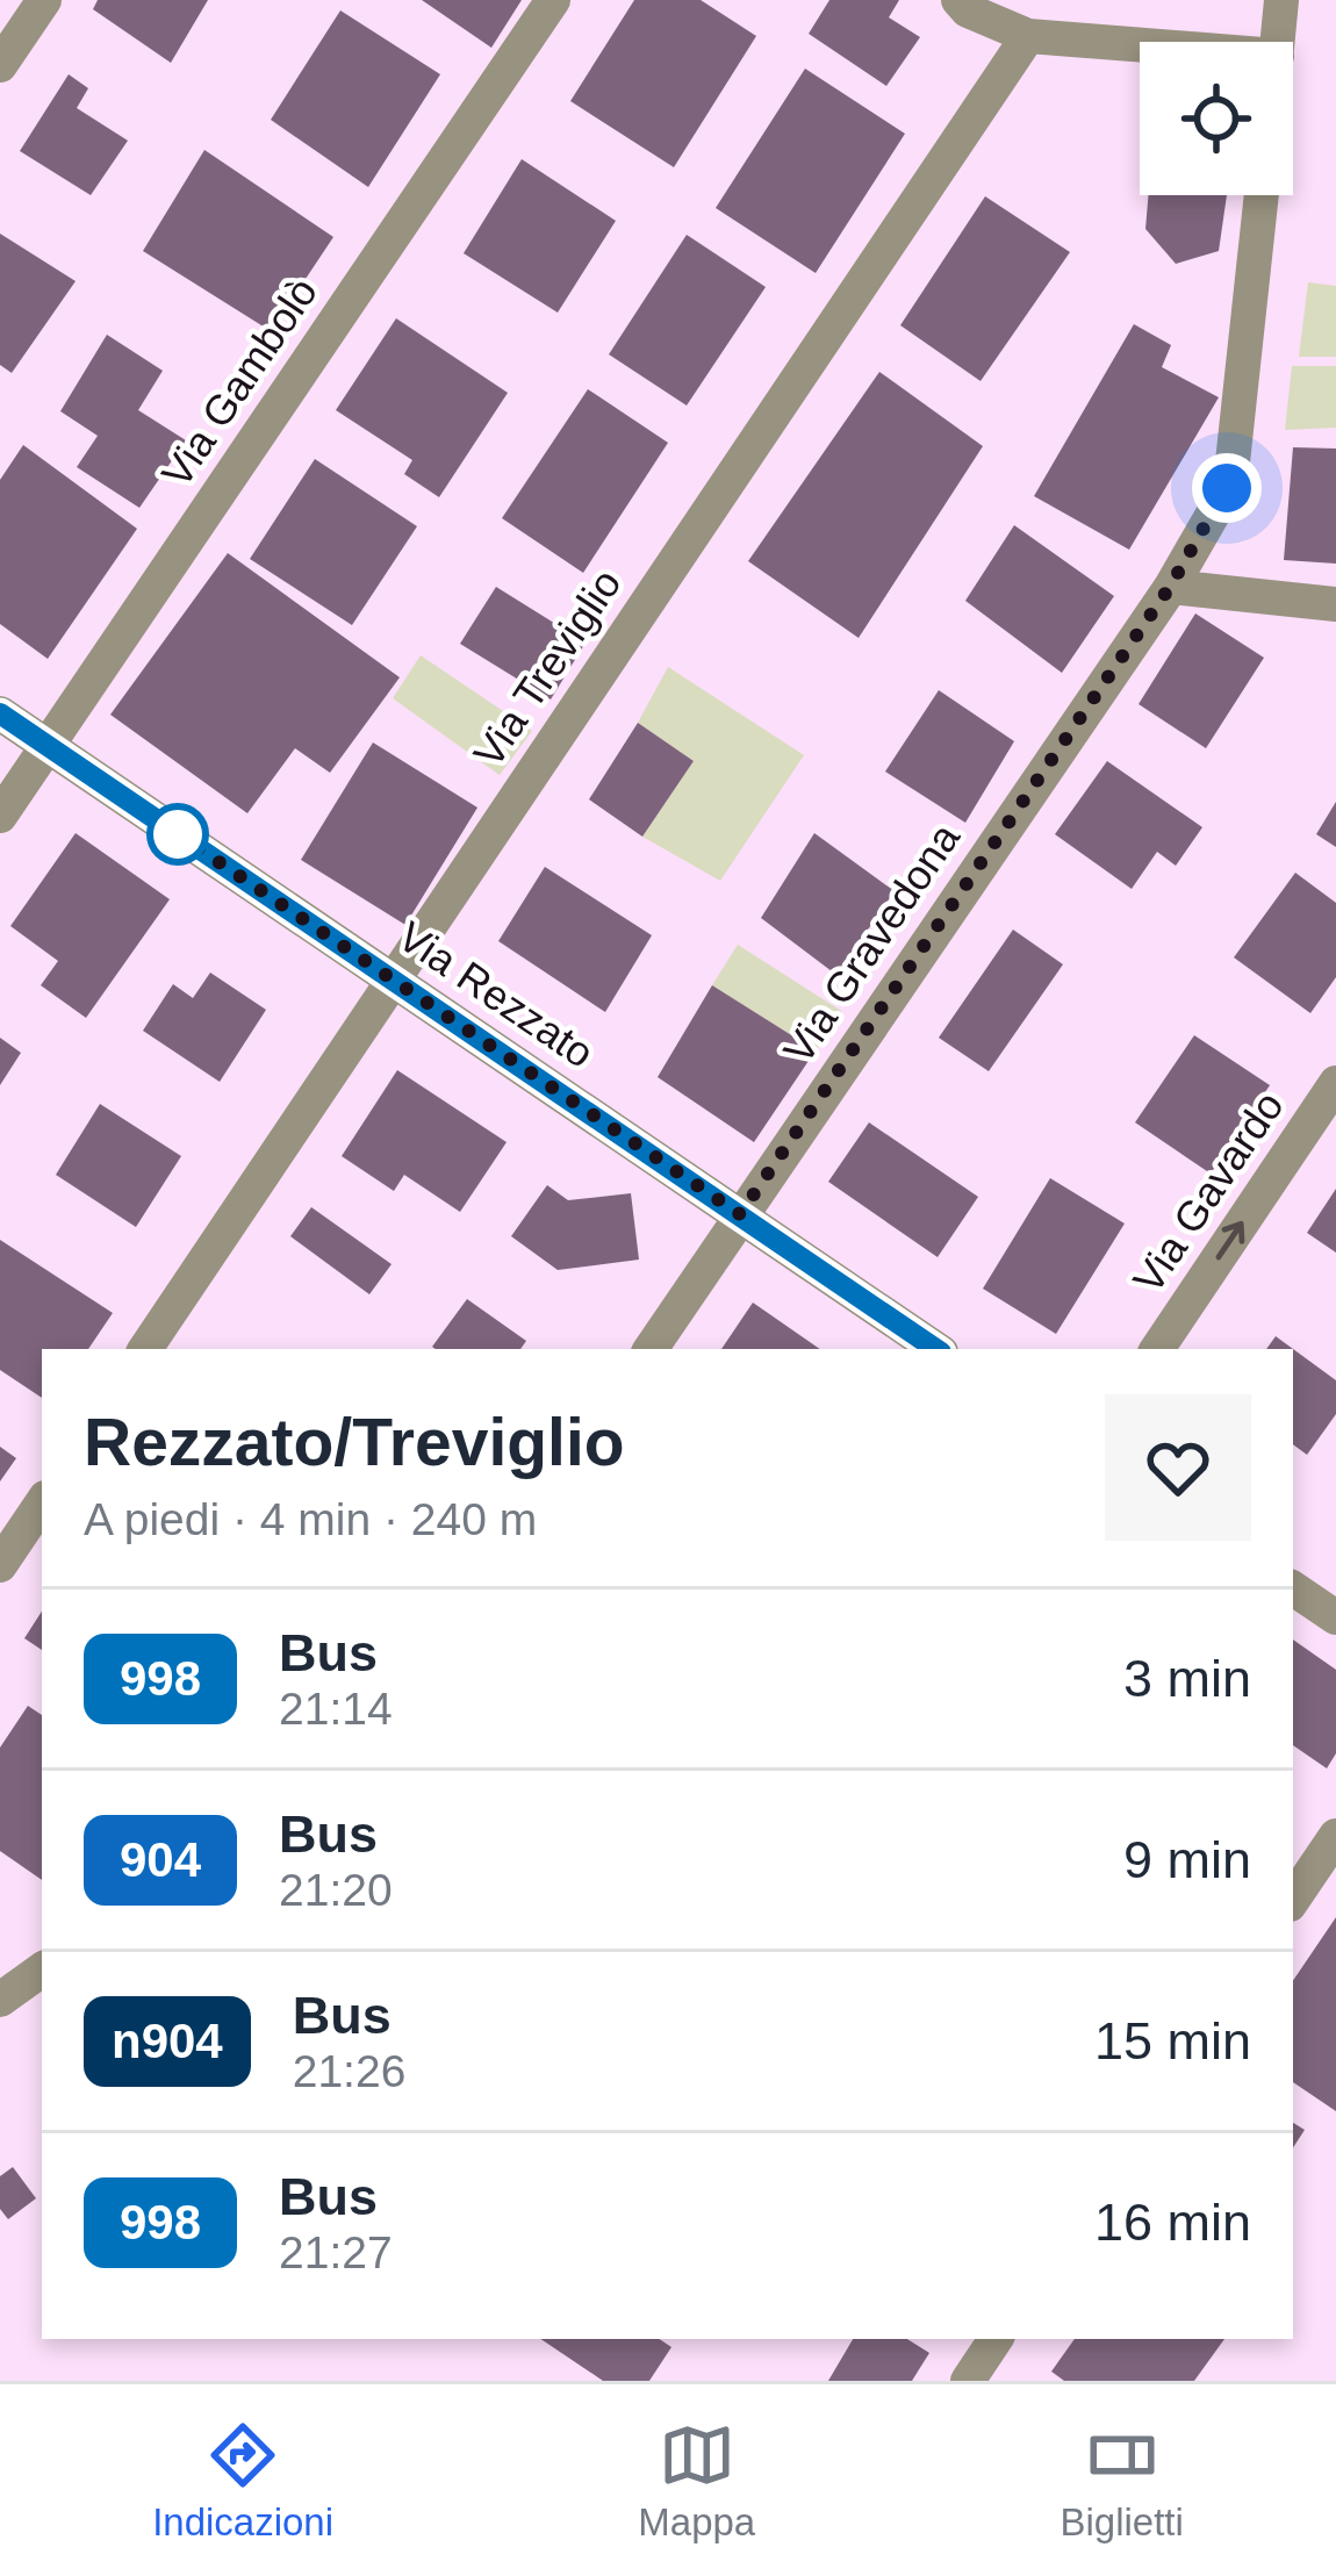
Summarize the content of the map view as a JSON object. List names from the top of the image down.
{
  "streets": {
    "street": [
      "Via Gambolò",
      "Via Treviglio",
      "Via Gravedona",
      "Via Rezzato",
      "Via Gavardo"
    ]
  },
  "crossings": [
    ["Via Gambolò", "Via Rezzato"],
    ["Via Treviglio", "Via Rezzato"],
    ["Via Gravedona", "Via Rezzato"]
  ],
  "one_way": ["Via Gavardo"],
  "lines": ["bus line 998"],
  "page": {
    "heading": ["Rezzato/Treviglio", "A piedi · 4 min · 240 m"],
    "list": [
      {
        "mark": "998",
        "name": "Bus",
        "note": "21:14",
        "value": "3 min"
      },
      {
        "mark": "904",
        "name": "Bus",
        "note": "21:20",
        "value": "9 min"
      },
      {
        "mark": "n904",
        "name": "Bus",
        "note": "21:26",
        "value": "15 min"
      },
      {
        "mark": "998",
        "name": "Bus",
        "note": "21:27",
        "value": "16 min"
      }
    ],
    "tabs": ["Indicazioni", "Mappa", "Biglietti"]
  }
}
